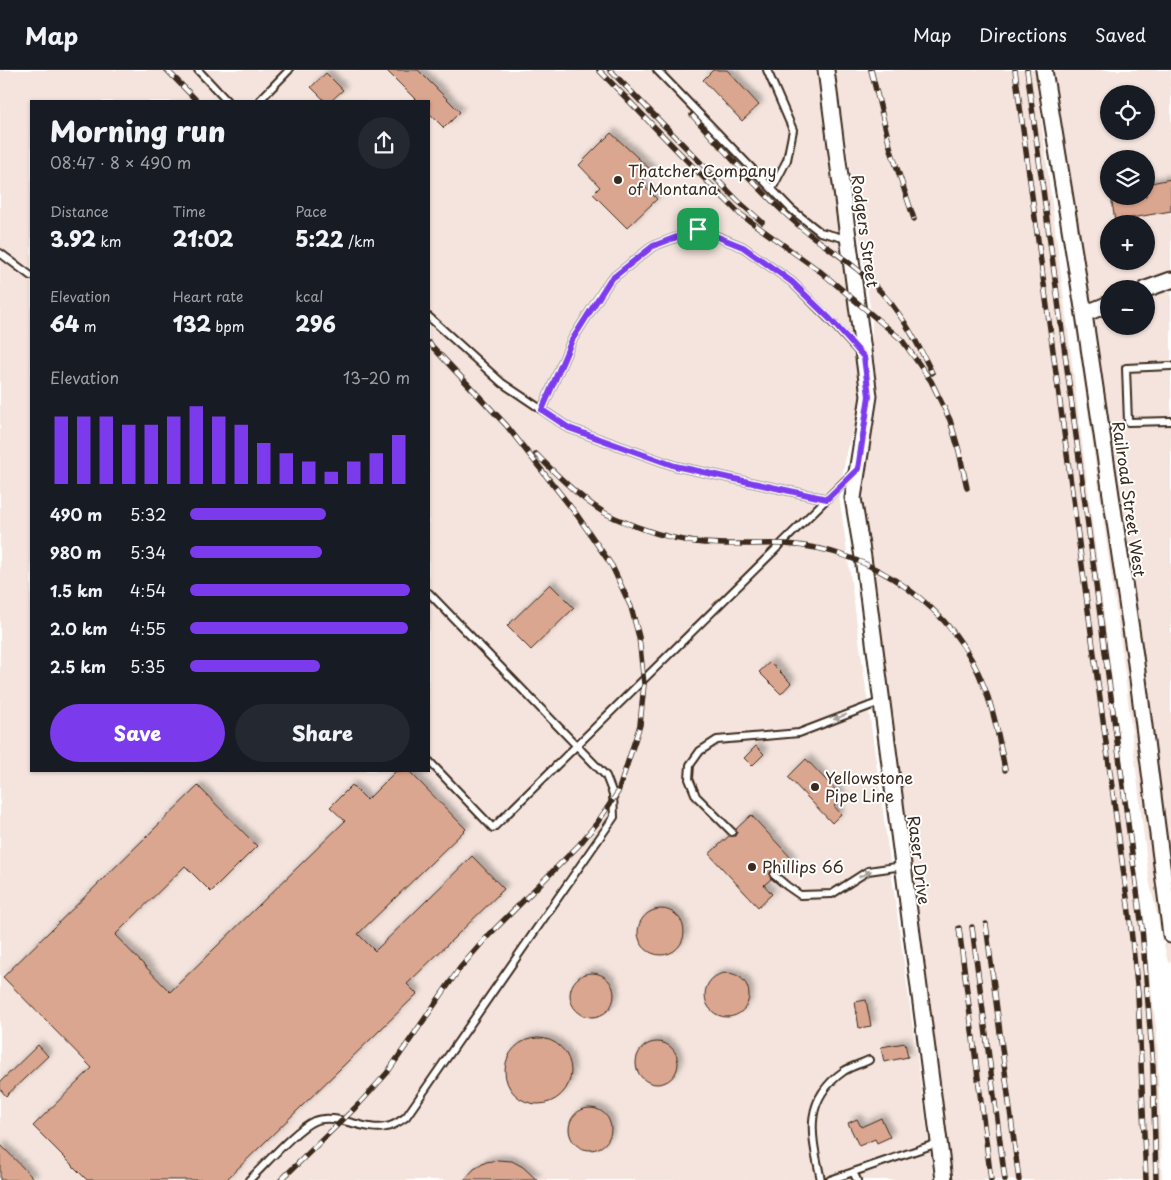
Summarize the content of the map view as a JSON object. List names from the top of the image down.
{
  "streets": {
    "street": ["Rodgers Street", "Railroad Street West", "Raser Drive"]
  },
  "crossings": [
    ["Rodgers Street", "Raser Drive"]
  ],
  "places": ["Thatcher Company of Montana", "Yellowstone Pipe Line", "Phillips 66"],
  "page": {
    "header": "Map",
    "nav": ["Map", "Directions", "Saved"],
    "map_buttons": ["+", "−"],
    "heading": ["Morning run", "08:47 · 8 × 490 m"],
    "stats": [
      ["Distance", "3.92 km"],
      ["Time", "21:02"],
      ["Pace", "5:22 /km"],
      ["Elevation", "64 m"],
      ["Heart rate", "132 bpm"],
      ["kcal", "296"]
    ],
    "chart": ["Elevation", "13–20 m"],
    "list": [
      {
        "name": "490 m",
        "note": "5:32"
      },
      {
        "name": "980 m",
        "note": "5:34"
      },
      {
        "name": "1.5 km",
        "note": "4:54"
      },
      {
        "name": "2.0 km",
        "note": "4:55"
      },
      {
        "name": "2.5 km",
        "note": "5:35"
      }
    ],
    "buttons": ["Save", "Share"]
  }
}
